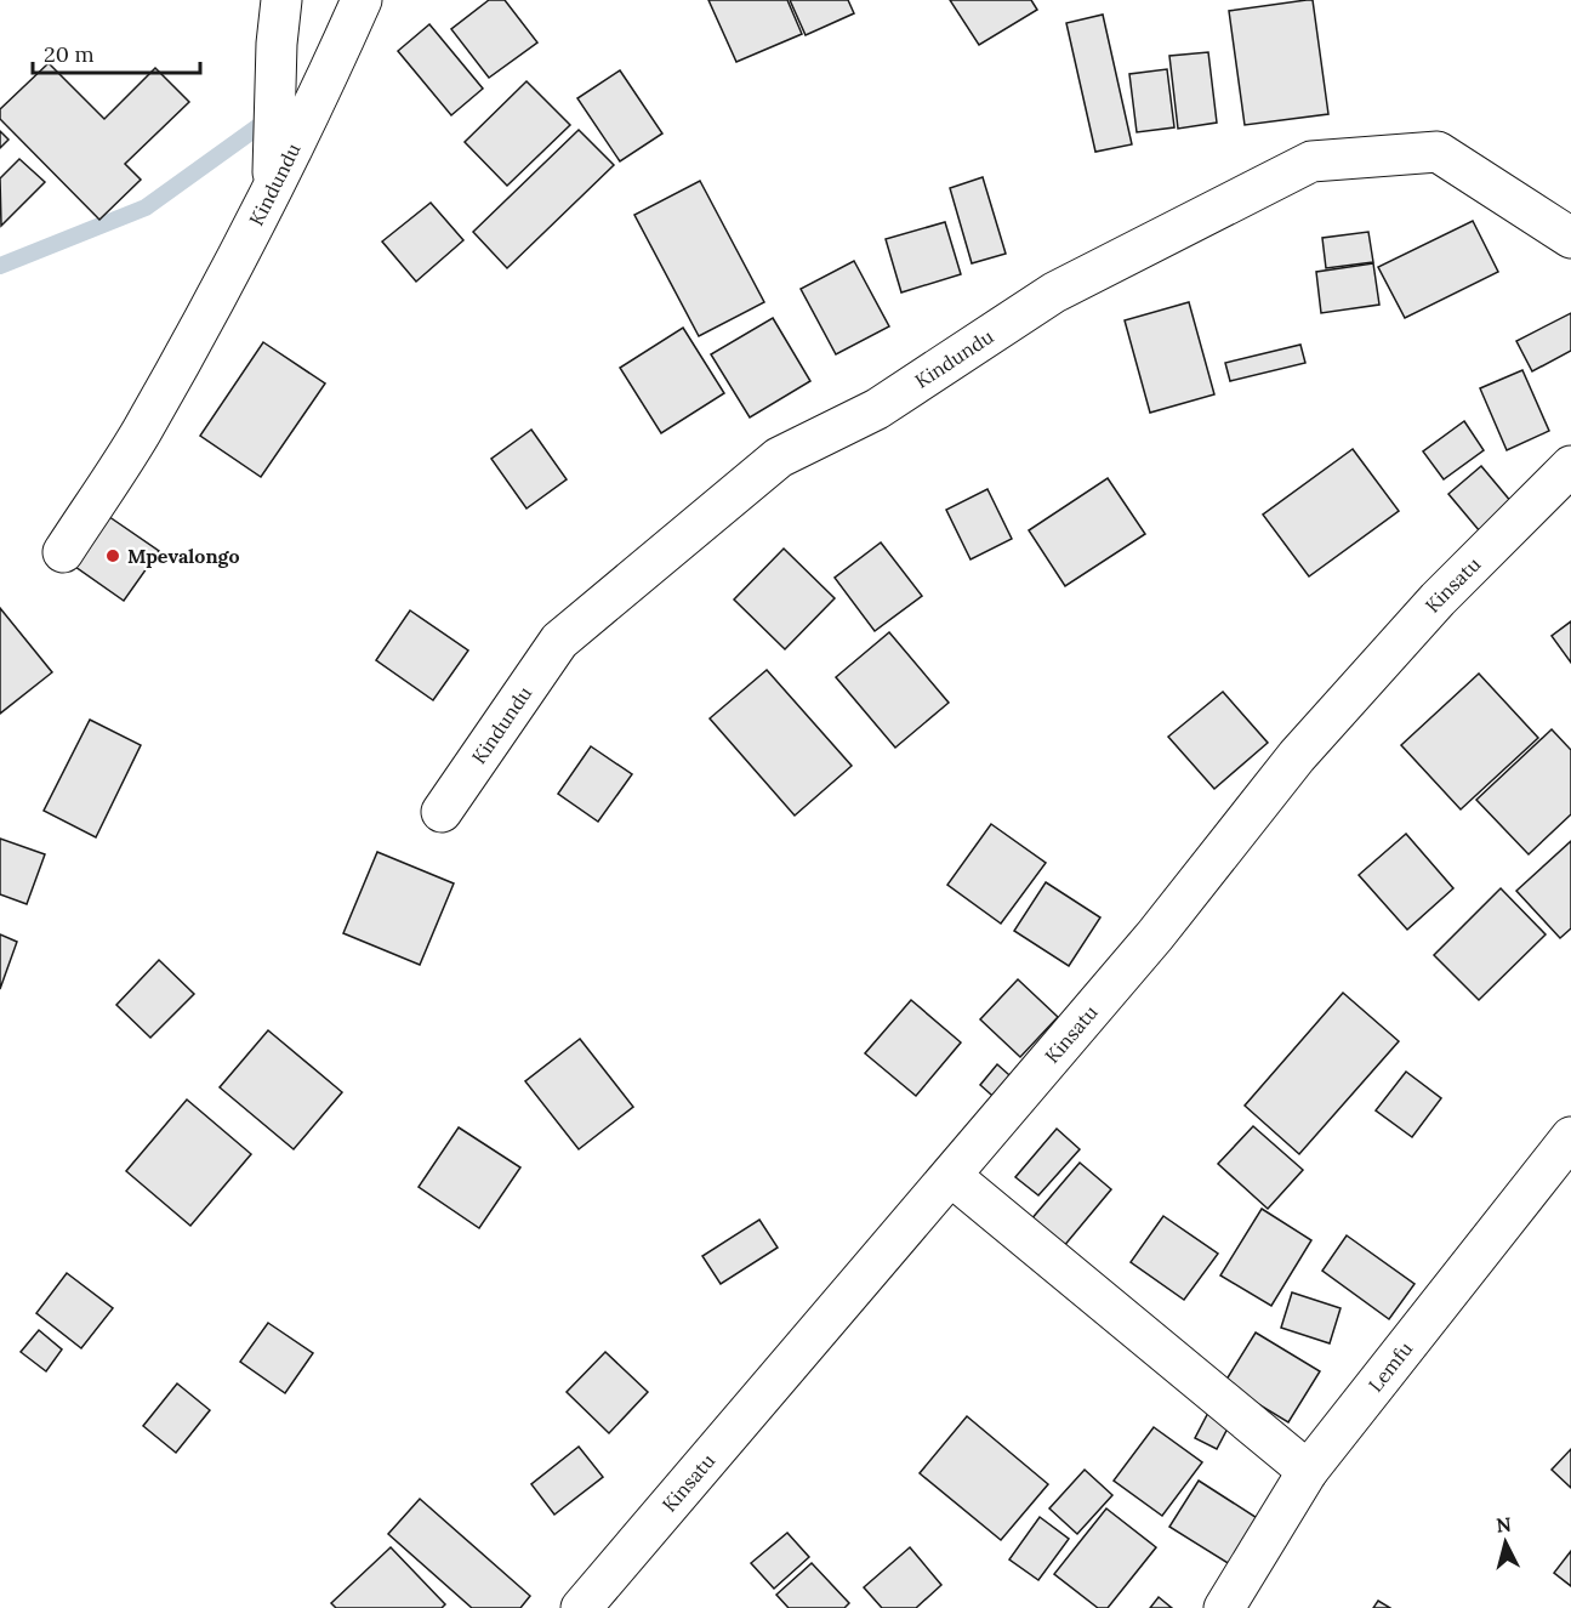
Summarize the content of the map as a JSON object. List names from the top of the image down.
{
  "streets": {
    "street": ["Kindundu", "Kinsatu", "Lemfu"]
  },
  "places": ["Mpevalongo"],
  "scale_bar": "20 m",
  "north": "top"
}
